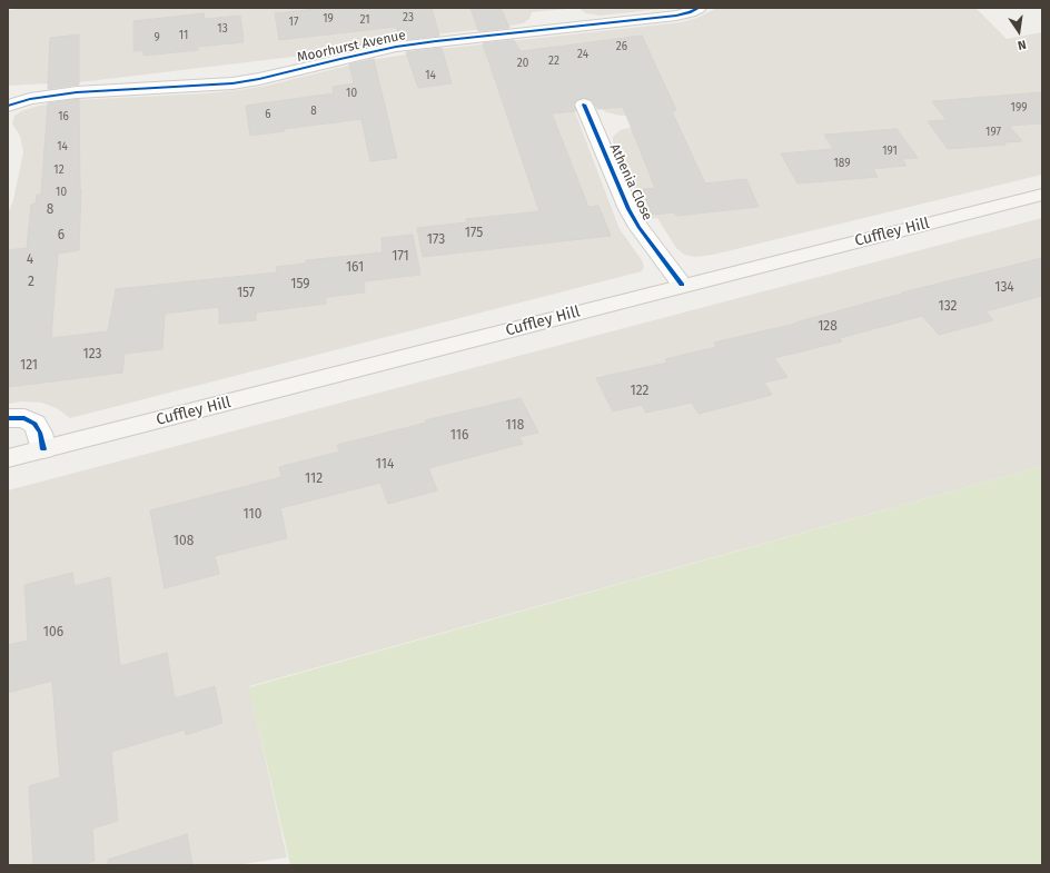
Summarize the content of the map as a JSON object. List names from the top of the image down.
{
  "streets": {
    "main road": ["Cuffley Hill"],
    "street": ["Moorhurst Avenue", "Athenia Close"]
  },
  "crossings": [
    ["Athenia Close", "Cuffley Hill"]
  ],
  "house_numbers": [
    "23",
    "19",
    "21",
    "17",
    "13",
    "11",
    "9",
    "26",
    "24",
    "22",
    "20",
    "14",
    "10",
    "199",
    "8",
    "6",
    "16",
    "197",
    "14",
    "191",
    "189",
    "12",
    "10",
    "8",
    "175",
    "6",
    "173",
    "171",
    "4",
    "161",
    "2",
    "159",
    "134",
    "157",
    "132",
    "128",
    "123",
    "121",
    "122",
    "118",
    "116",
    "114",
    "112",
    "110",
    "108",
    "106"
  ],
  "north": "bottom"
}
